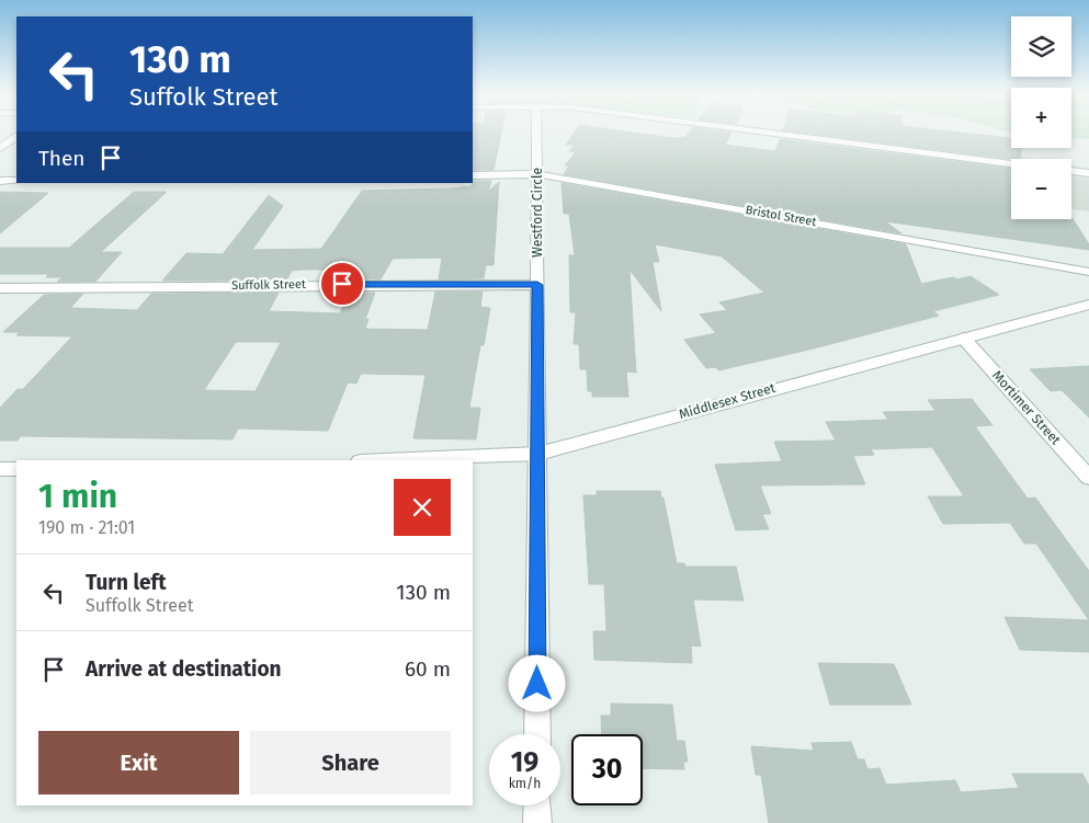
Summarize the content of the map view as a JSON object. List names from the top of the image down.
{
  "streets": {
    "street": [
      "Westford Circle",
      "Bristol Street",
      "Suffolk Street",
      "Middlesex Street",
      "Mortimer Street"
    ]
  },
  "crossings": [
    ["Westford Circle", "Bristol Street"],
    ["Westford Circle", "Suffolk Street"],
    ["Westford Circle", "Middlesex Street"],
    ["Middlesex Street", "Mortimer Street"]
  ],
  "page": {
    "map_buttons": ["+", "−"],
    "turn": ["130 m", "Suffolk Street"],
    "then": "Then",
    "heading": ["1 min", "190 m · 21:01"],
    "list": [
      {
        "name": "Turn left",
        "note": "Suffolk Street",
        "value": "130 m"
      },
      {
        "name": "Arrive at destination",
        "value": "60 m"
      }
    ],
    "buttons": ["Exit", "Share"],
    "speed": "19 km/h",
    "limit": "30"
  }
}
